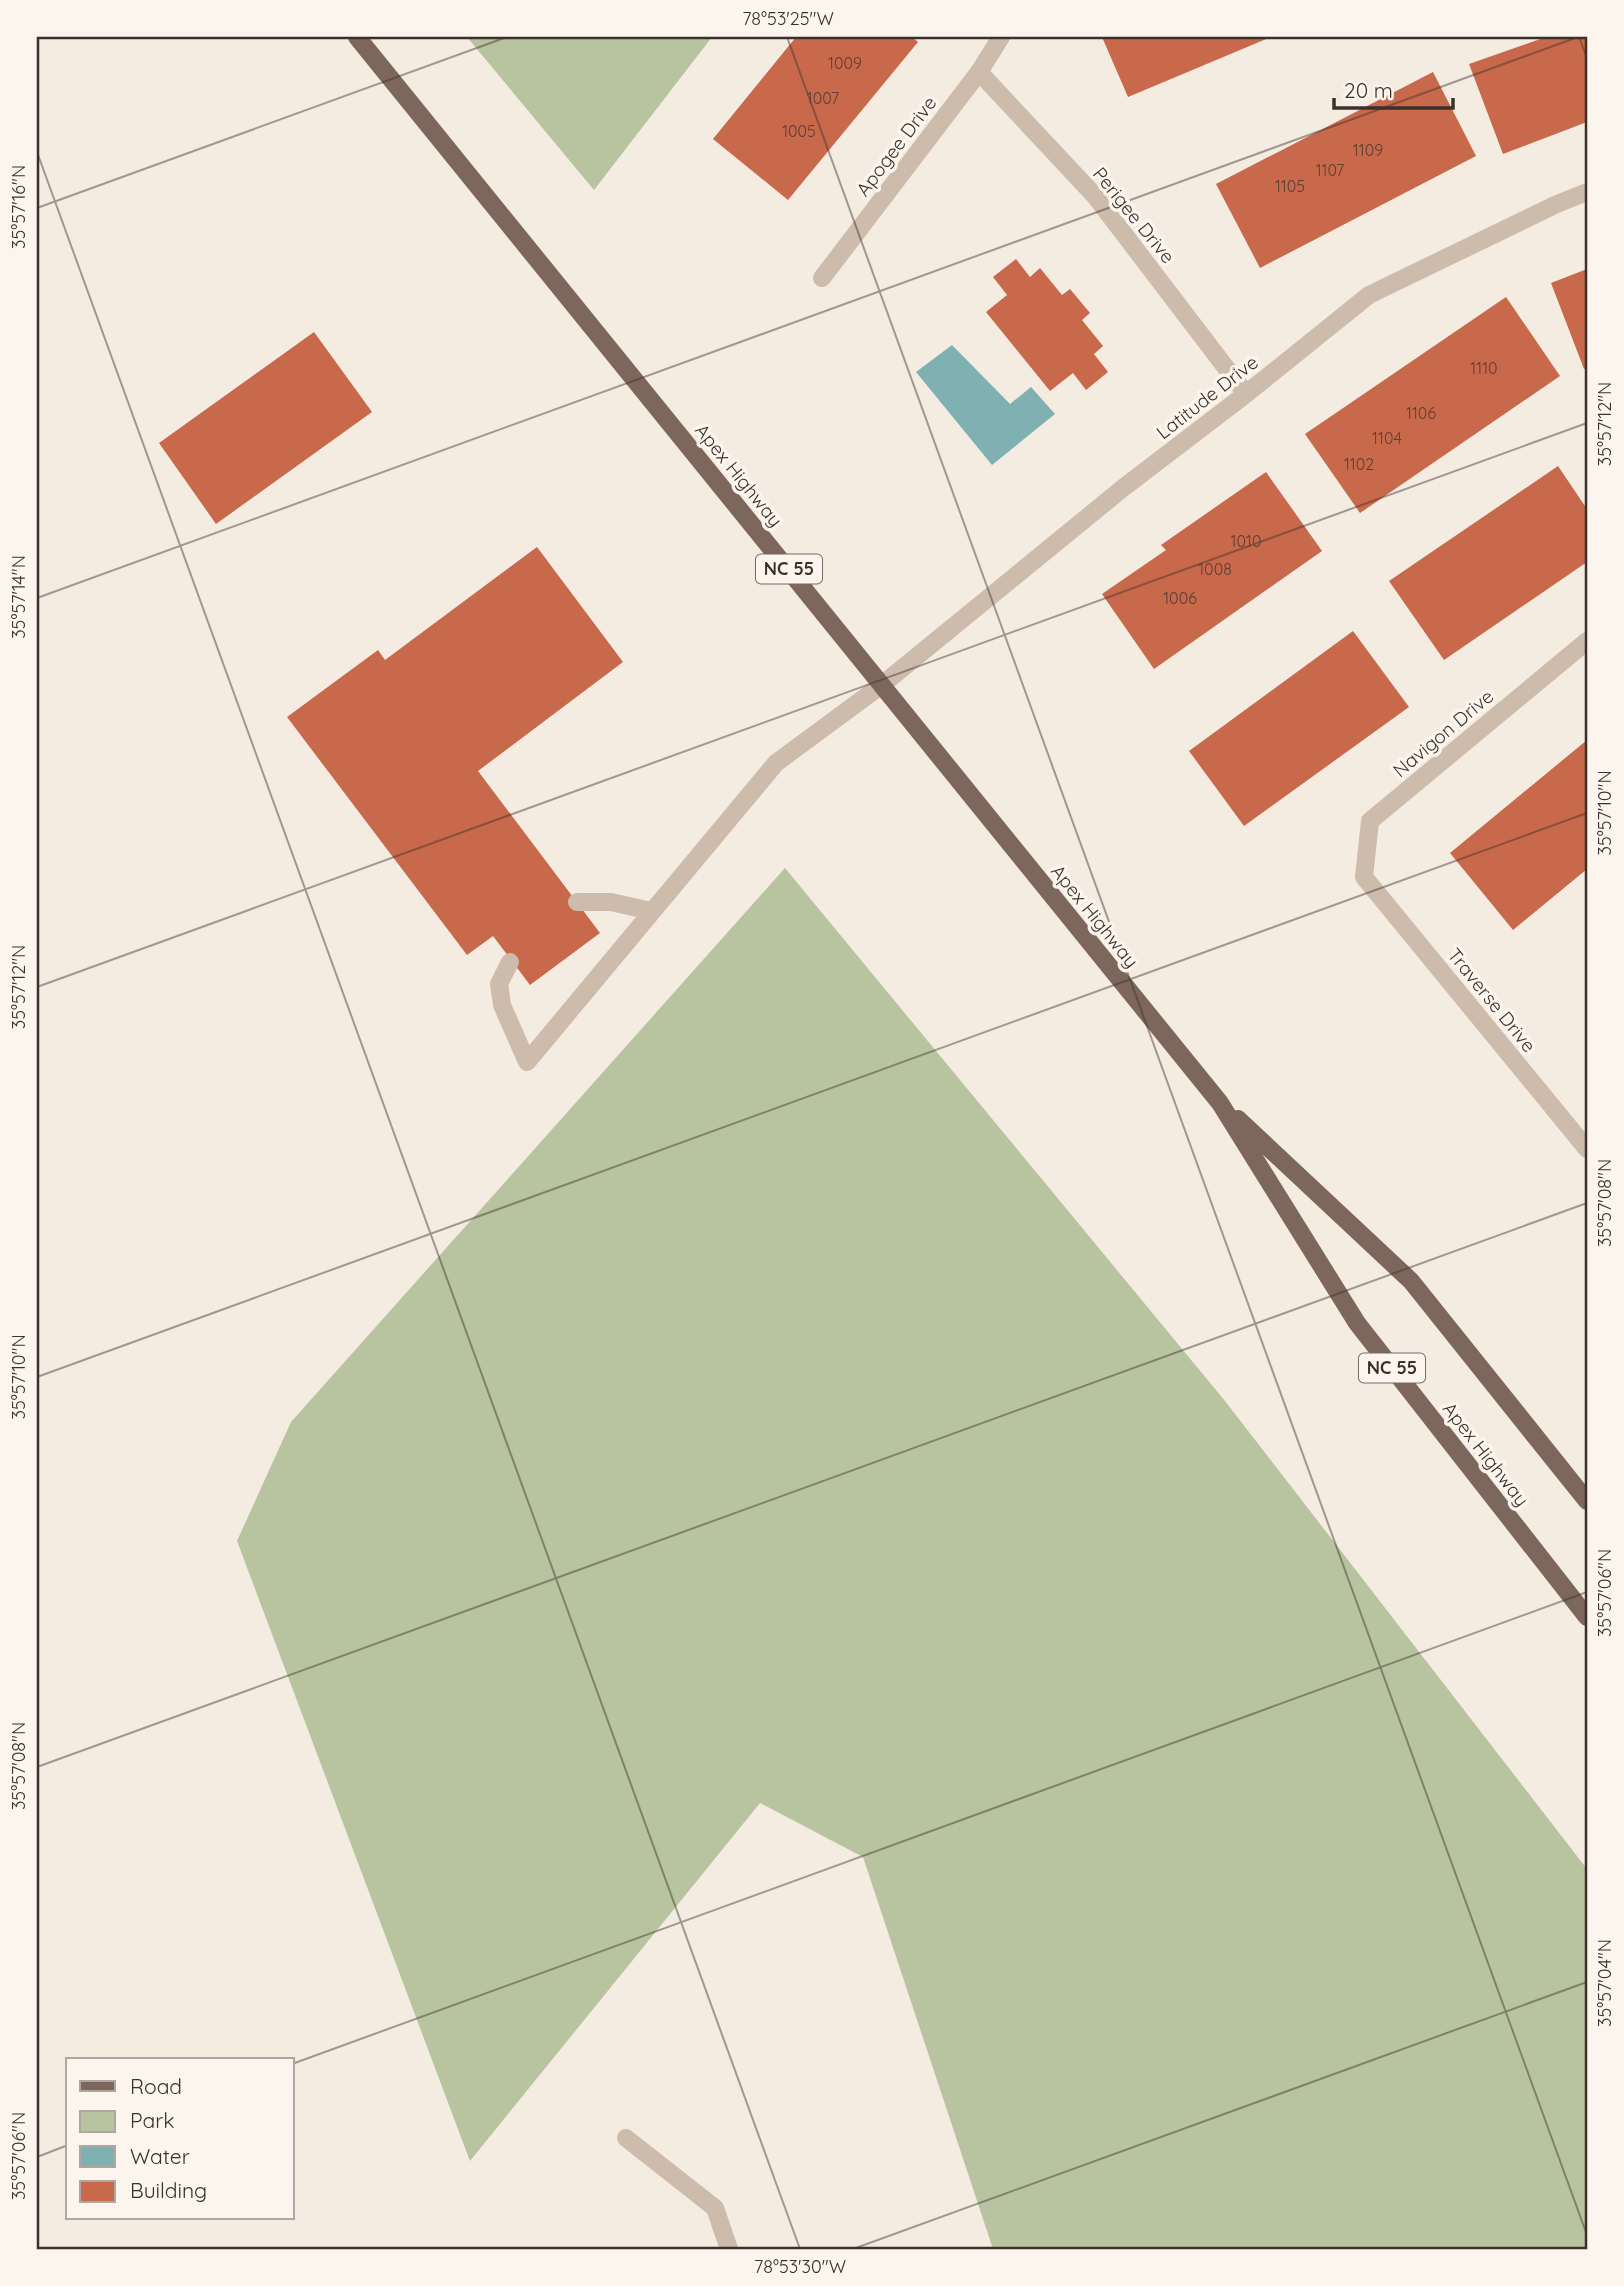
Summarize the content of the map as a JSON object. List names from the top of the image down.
{
  "streets": {
    "main road": ["Apex Highway", "NC 55"],
    "street": [
      "Apogee Drive",
      "Perigee Drive",
      "Latitude Drive",
      "Navigon Drive",
      "Traverse Drive"
    ]
  },
  "crossings": [
    ["Apogee Drive", "Perigee Drive"],
    ["Perigee Drive", "Latitude Drive"],
    ["Latitude Drive", "Apex Highway"],
    ["Navigon Drive", "Traverse Drive"]
  ],
  "house_numbers": [
    "1009",
    "1007",
    "1005",
    "1109",
    "1107",
    "1105",
    "1110",
    "1106",
    "1104",
    "1102",
    "1010",
    "1008",
    "1006"
  ],
  "legend": [
    "Road",
    "Park",
    "Water",
    "Building"
  ],
  "scale_bar": "20 m",
  "coordinates": [
    "78°53'25\"W",
    "35°57'16\"N",
    "35°57'12\"N",
    "35°57'14\"N",
    "35°57'10\"N",
    "35°57'08\"N",
    "35°57'06\"N",
    "35°57'04\"N",
    "78°53'30\"W"
  ]
}
